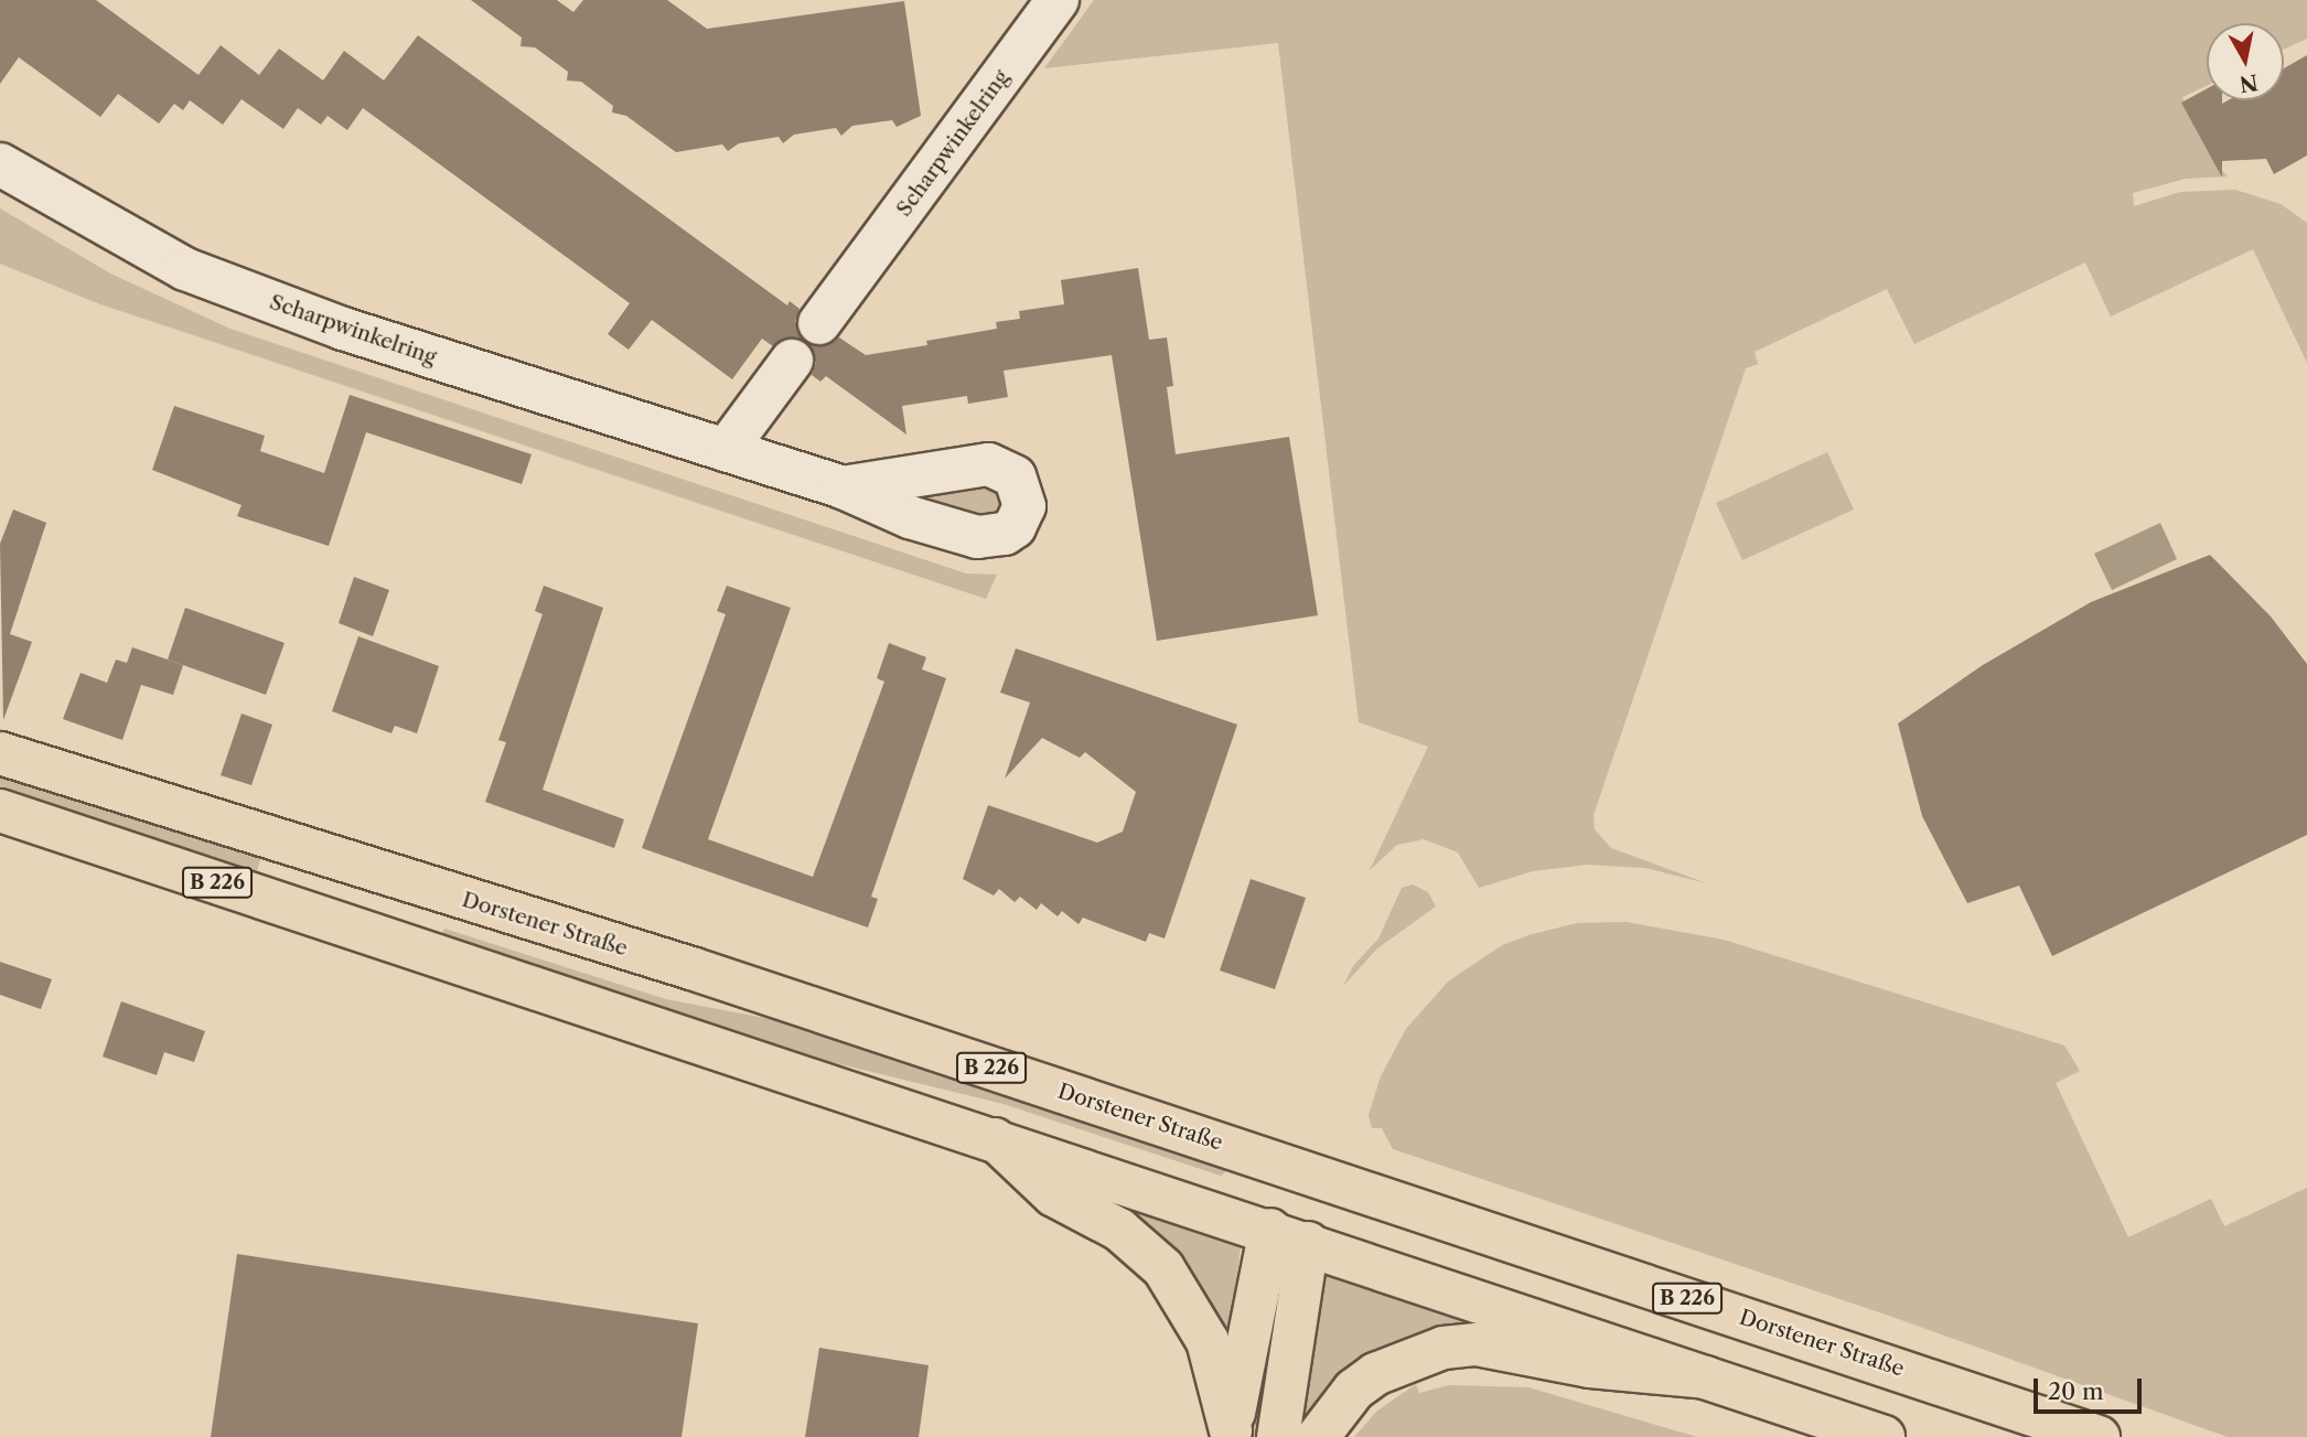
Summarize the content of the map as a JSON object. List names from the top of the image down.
{
  "streets": {
    "main road": ["B 226", "Dorstener Straße"],
    "street": ["Scharpwinkelring"]
  },
  "scale_bar": "20 m",
  "north": "bottom"
}
